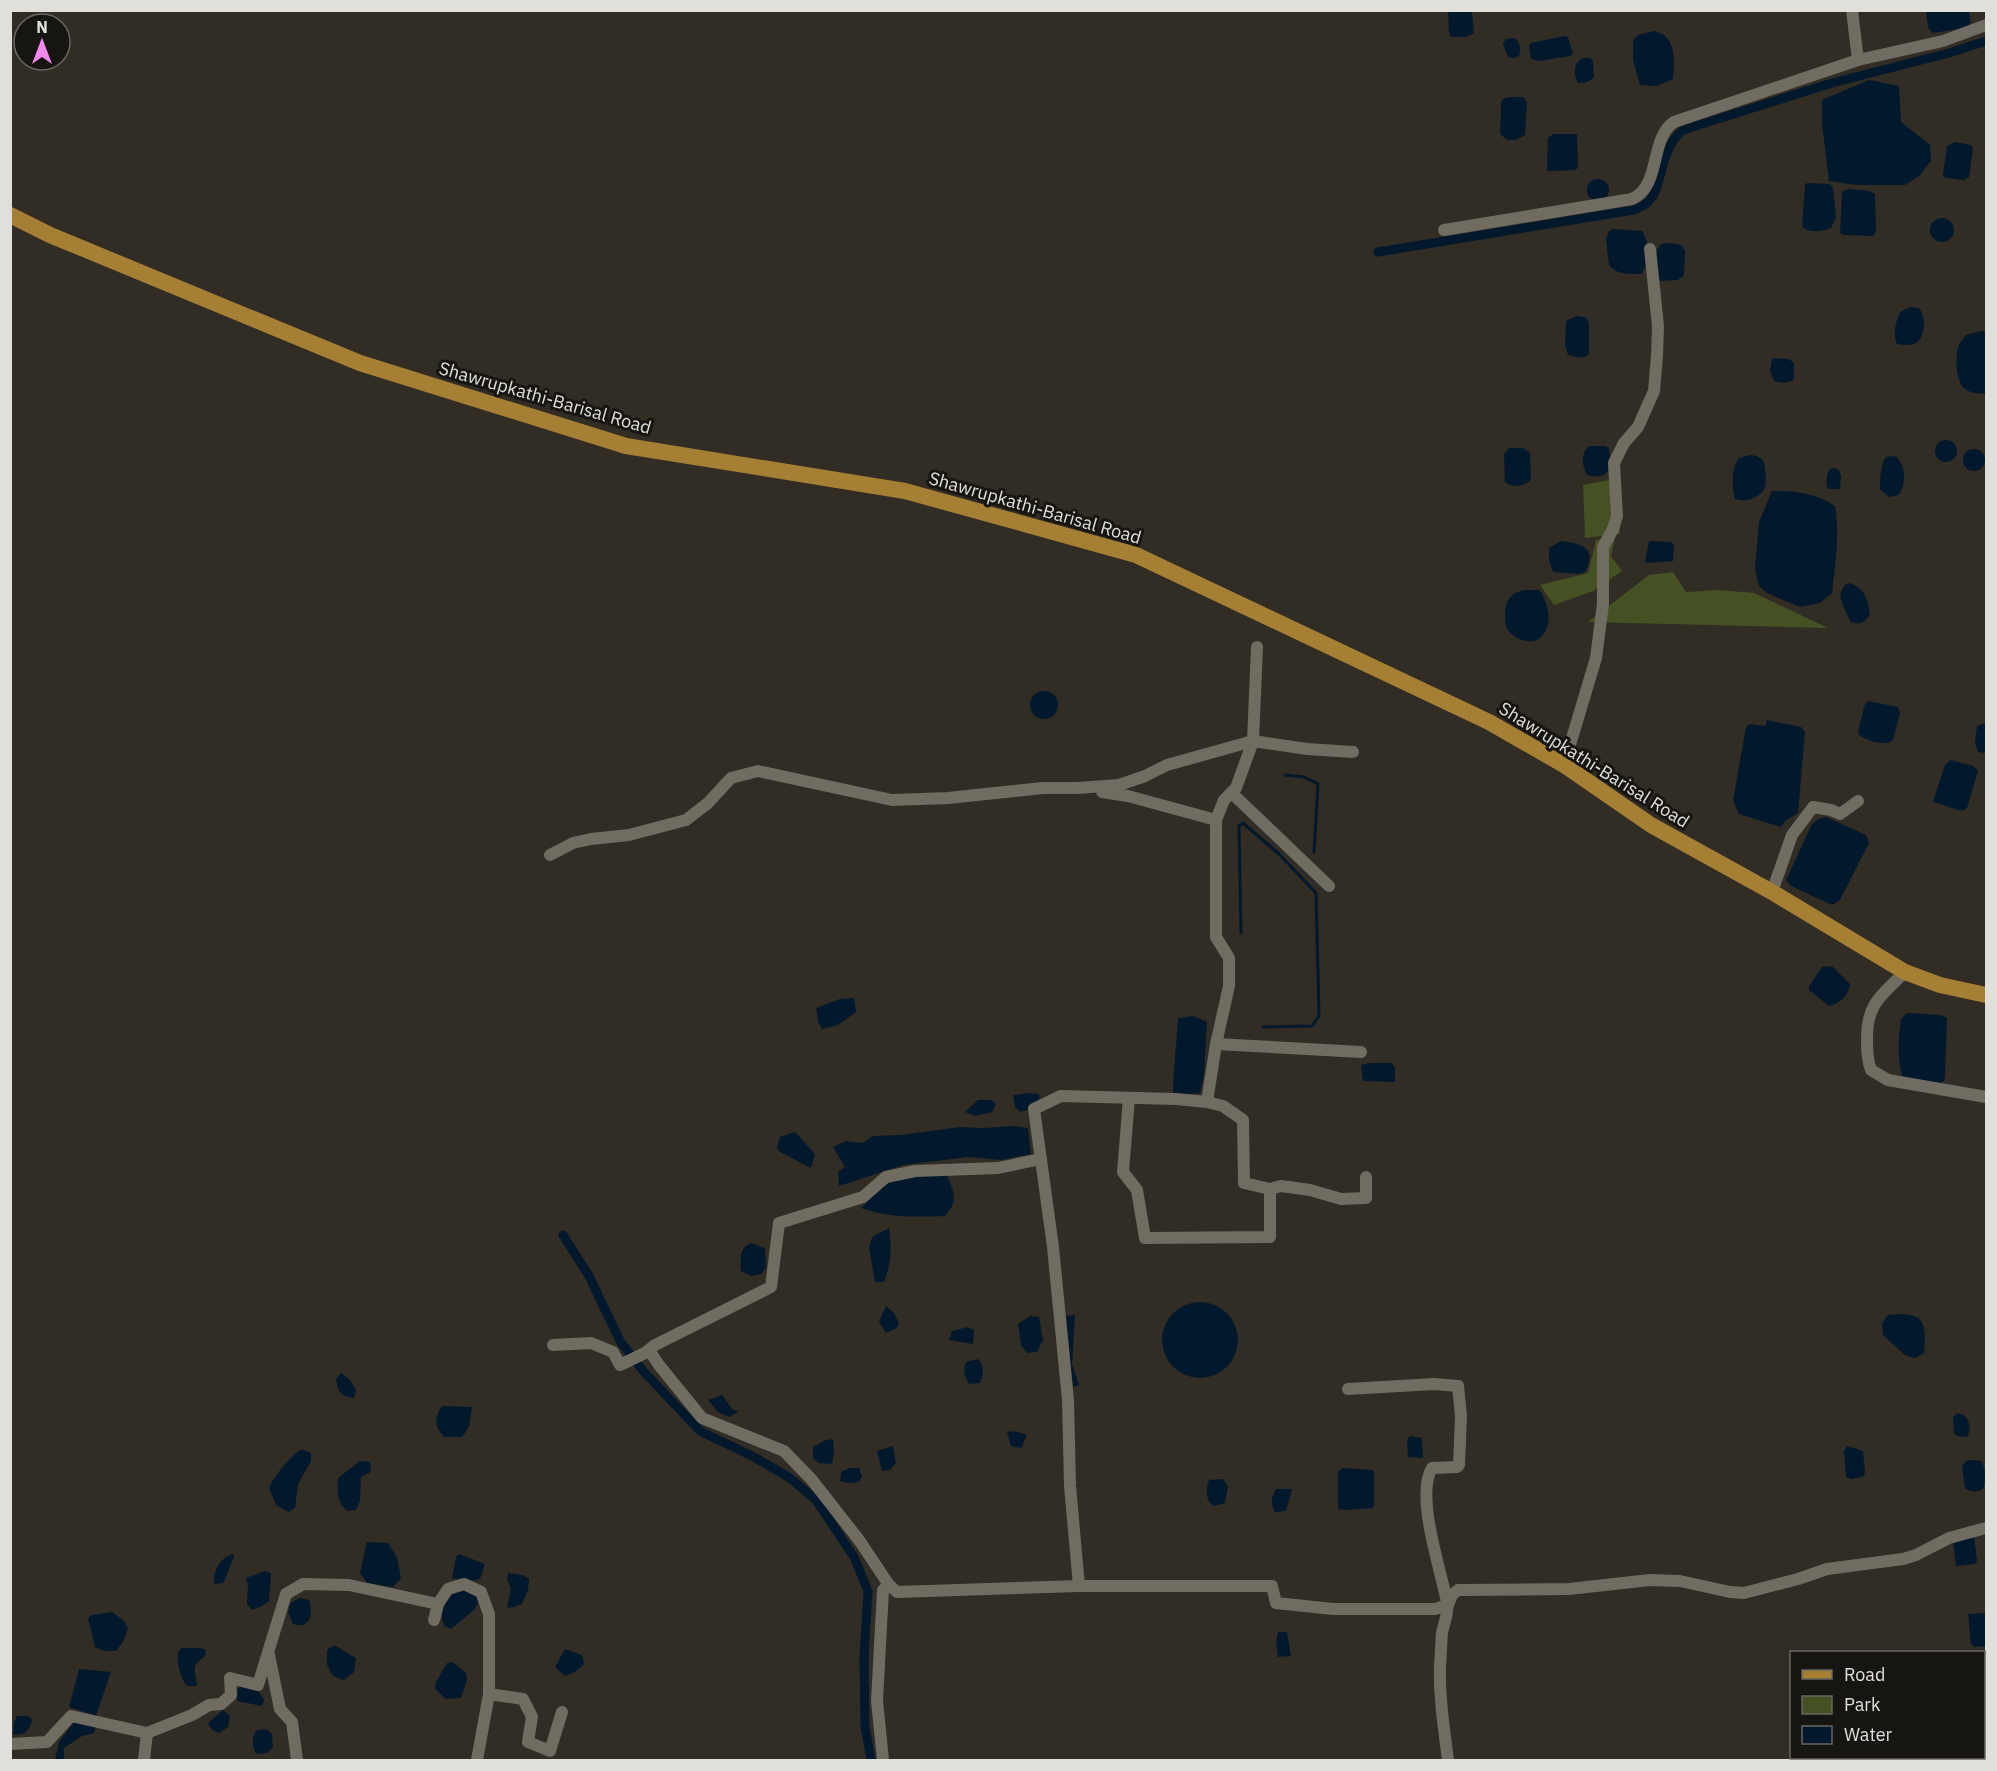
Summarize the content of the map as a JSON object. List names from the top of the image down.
{
  "streets": {
    "main road": ["Shawrupkathi-Barisal Road"]
  },
  "legend": ["Road", "Park", "Water"],
  "north": "top"
}
